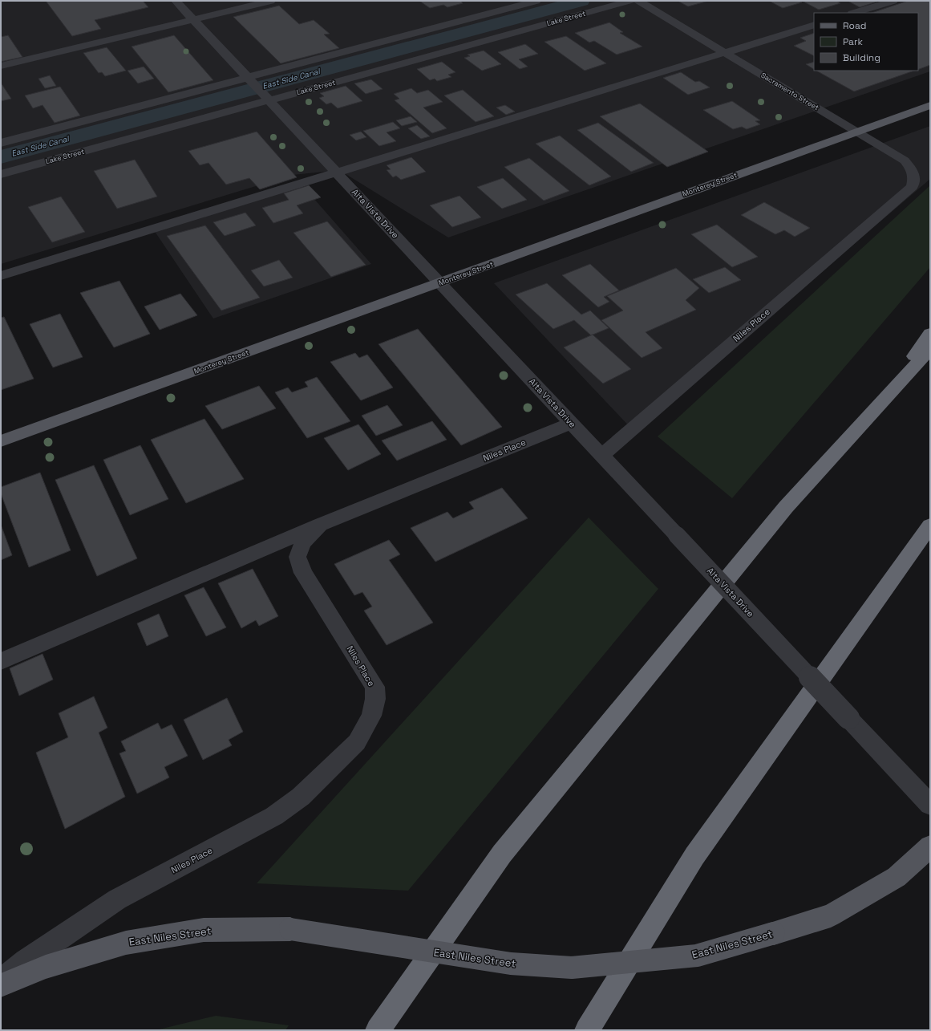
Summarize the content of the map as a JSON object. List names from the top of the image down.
{
  "streets": {
    "main road": ["Monterey Street", "East Niles Street"],
    "street": [
      "Lake Street",
      "Sacramento Street",
      "Alta Vista Drive",
      "Niles Place"
    ]
  },
  "crossings": [
    ["Lake Street", "Alta Vista Drive"],
    ["Sacramento Street", "Monterey Street"],
    ["Sacramento Street", "Niles Place"],
    ["Monterey Street", "Alta Vista Drive"],
    ["Alta Vista Drive", "Niles Place"]
  ],
  "water": ["East Side Canal"],
  "legend": ["Road", "Park", "Building"]
}
